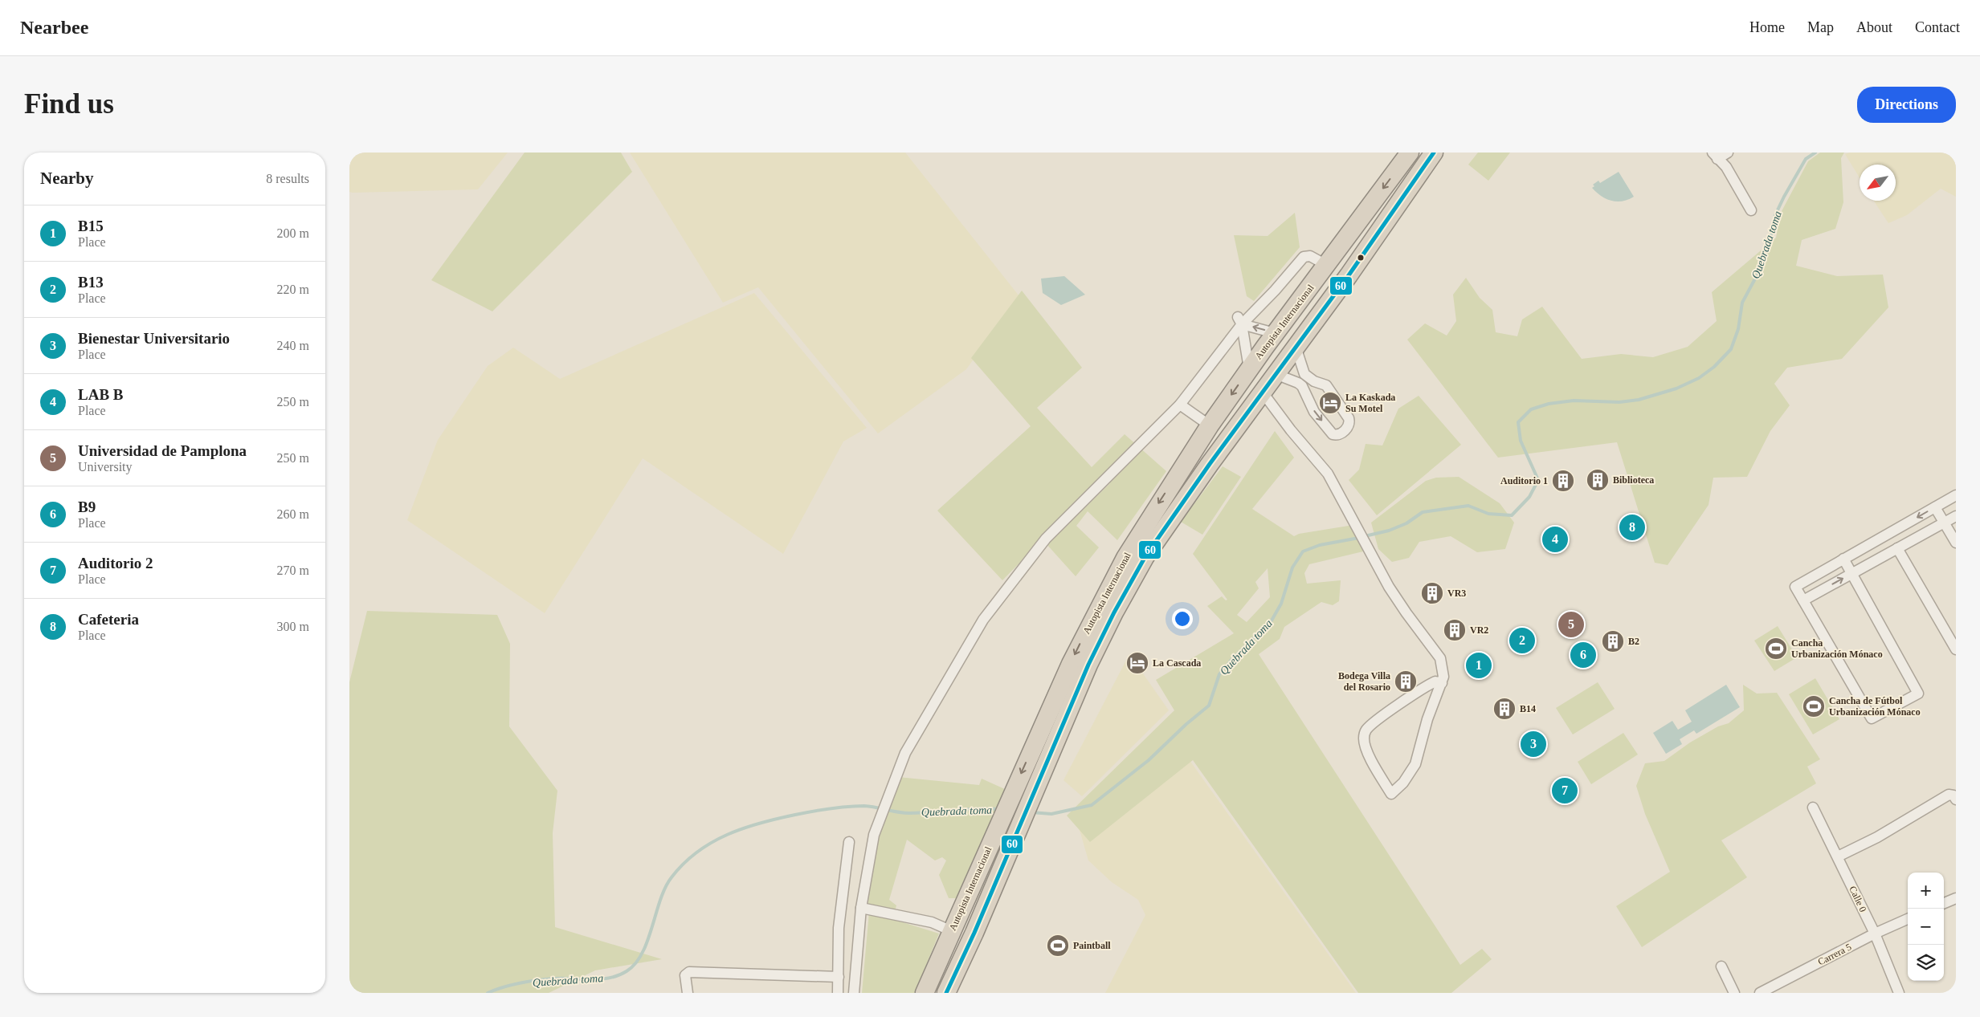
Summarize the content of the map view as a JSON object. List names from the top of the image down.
{
  "streets": {
    "highway": ["Autopista Internacional"],
    "street": ["Calle 0", "Carrera 5"]
  },
  "crossings": [
    ["Calle 0", "Carrera 5"]
  ],
  "water": ["Quebrada toma"],
  "places": {
    "hotel": ["La Kaskada Su Motel", "La Cascada"],
    "building": [
      "Biblioteca",
      "Auditorio 1",
      "VR3",
      "VR2",
      "B2",
      "Bodega Villa del Rosario",
      "B14"
    ],
    "sports": ["Cancha Urbanización Mónaco", "Cancha de Fútbol Urbanización Mónaco", "Paintball"]
  },
  "lines": ["transit line 60"],
  "north": "bottom left",
  "page": {
    "header": "Nearbee",
    "nav": [
      "Home",
      "Map",
      "About",
      "Contact"
    ],
    "buttons": "Directions",
    "title": "Find us",
    "heading": ["Nearby", "8 results"],
    "list": [
      {
        "mark": "1",
        "name": "B15",
        "note": "Place",
        "value": "200 m"
      },
      {
        "mark": "2",
        "name": "B13",
        "note": "Place",
        "value": "220 m"
      },
      {
        "mark": "3",
        "name": "Bienestar Universitario",
        "note": "Place",
        "value": "240 m"
      },
      {
        "mark": "4",
        "name": "LAB B",
        "note": "Place",
        "value": "250 m"
      },
      {
        "mark": "5",
        "name": "Universidad de Pamplona",
        "note": "University",
        "value": "250 m"
      },
      {
        "mark": "6",
        "name": "B9",
        "note": "Place",
        "value": "260 m"
      },
      {
        "mark": "7",
        "name": "Auditorio 2",
        "note": "Place",
        "value": "270 m"
      },
      {
        "mark": "8",
        "name": "Cafeteria",
        "note": "Place",
        "value": "300 m"
      }
    ],
    "pins": [
      "8",
      "4",
      "5",
      "2",
      "6",
      "1",
      "3",
      "7"
    ],
    "map_buttons": ["+", "−"]
  }
}
